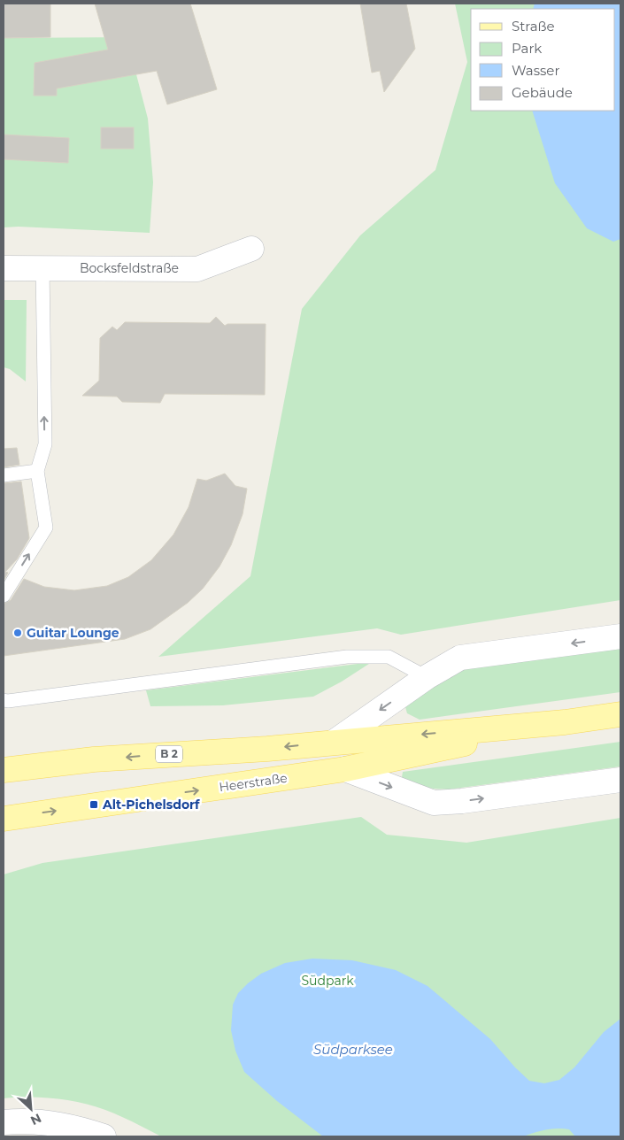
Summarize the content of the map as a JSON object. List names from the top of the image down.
{
  "streets": {
    "main road": ["B 2", "Heerstraße"],
    "street": ["Bocksfeldstraße"]
  },
  "water": ["Südparksee"],
  "parks": ["Südpark"],
  "places": {
    "other": ["Guitar Lounge"],
    "transit": ["Alt-Pichelsdorf"]
  },
  "legend": [
    "Straße",
    "Park",
    "Wasser",
    "Gebäude"
  ],
  "north": "bottom right"
}
